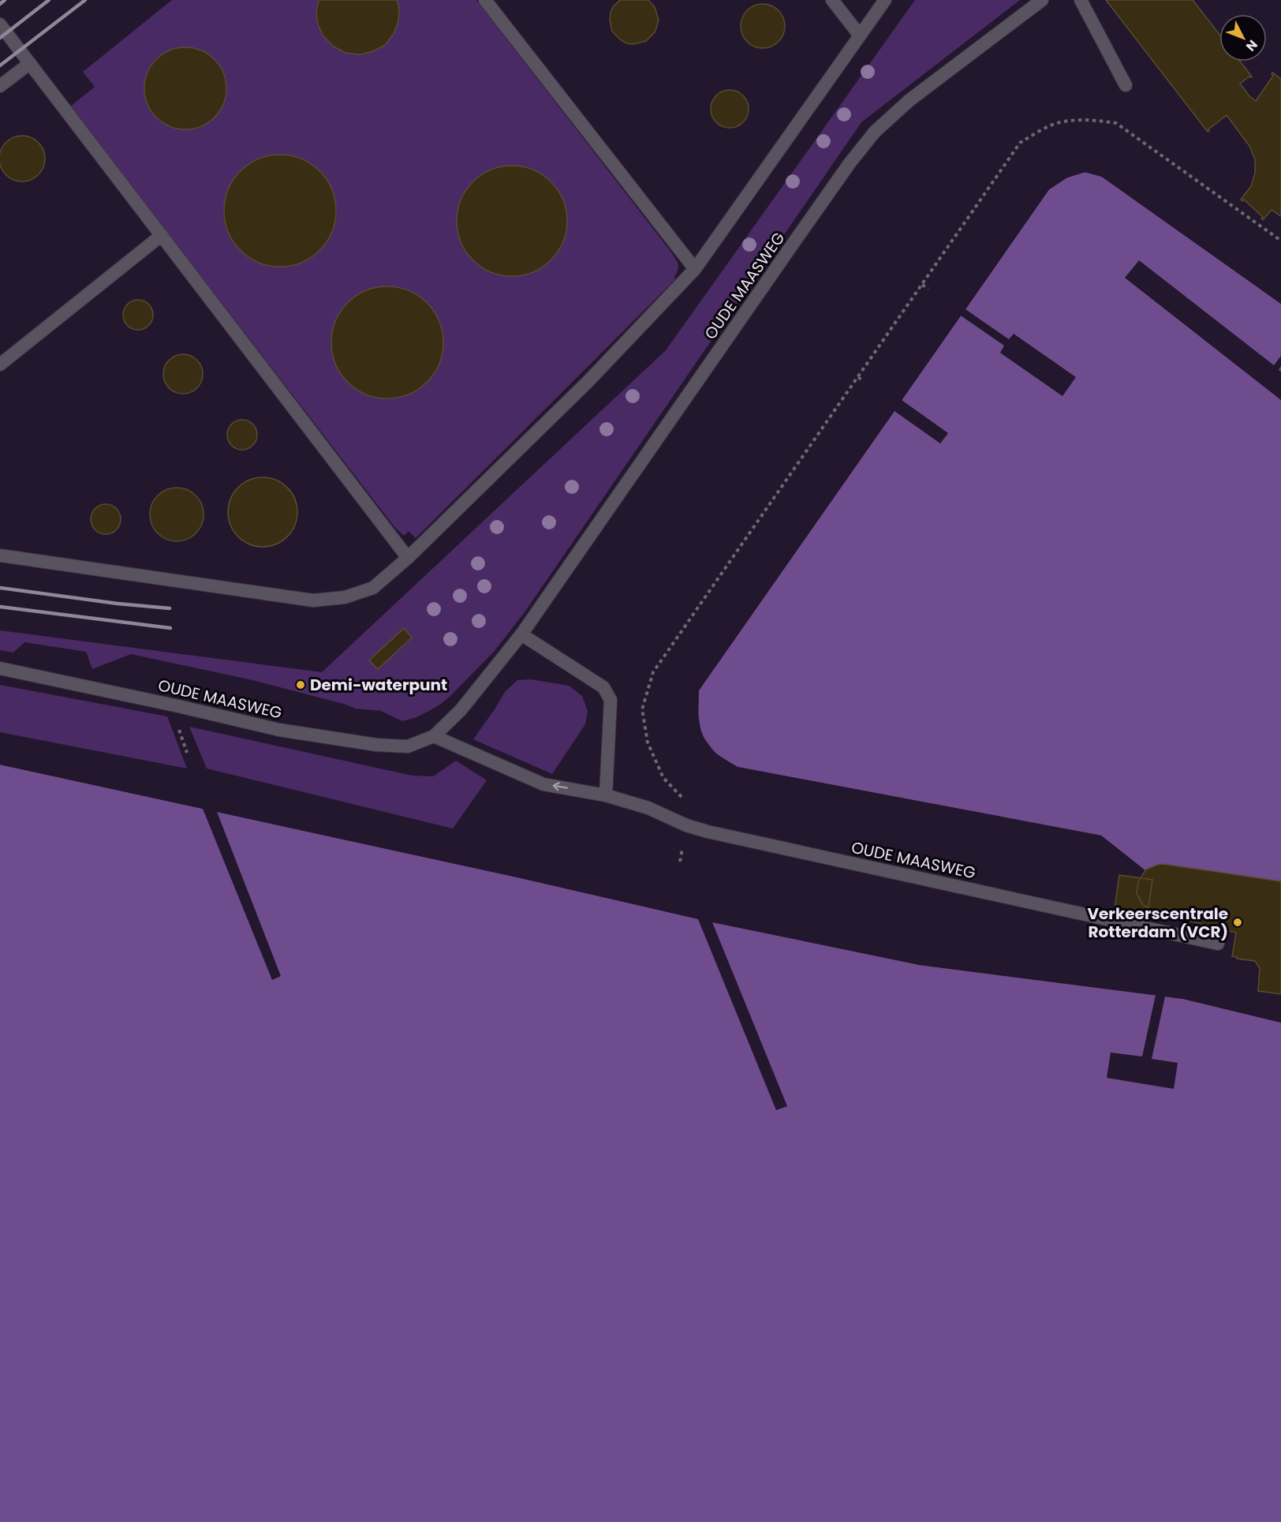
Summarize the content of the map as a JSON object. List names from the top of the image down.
{
  "streets": {
    "street": ["OUDE MAASWEG"]
  },
  "places": ["Demi-waterpunt", "Verkeerscentrale Rotterdam (VCR)"],
  "north": "bottom right"
}
